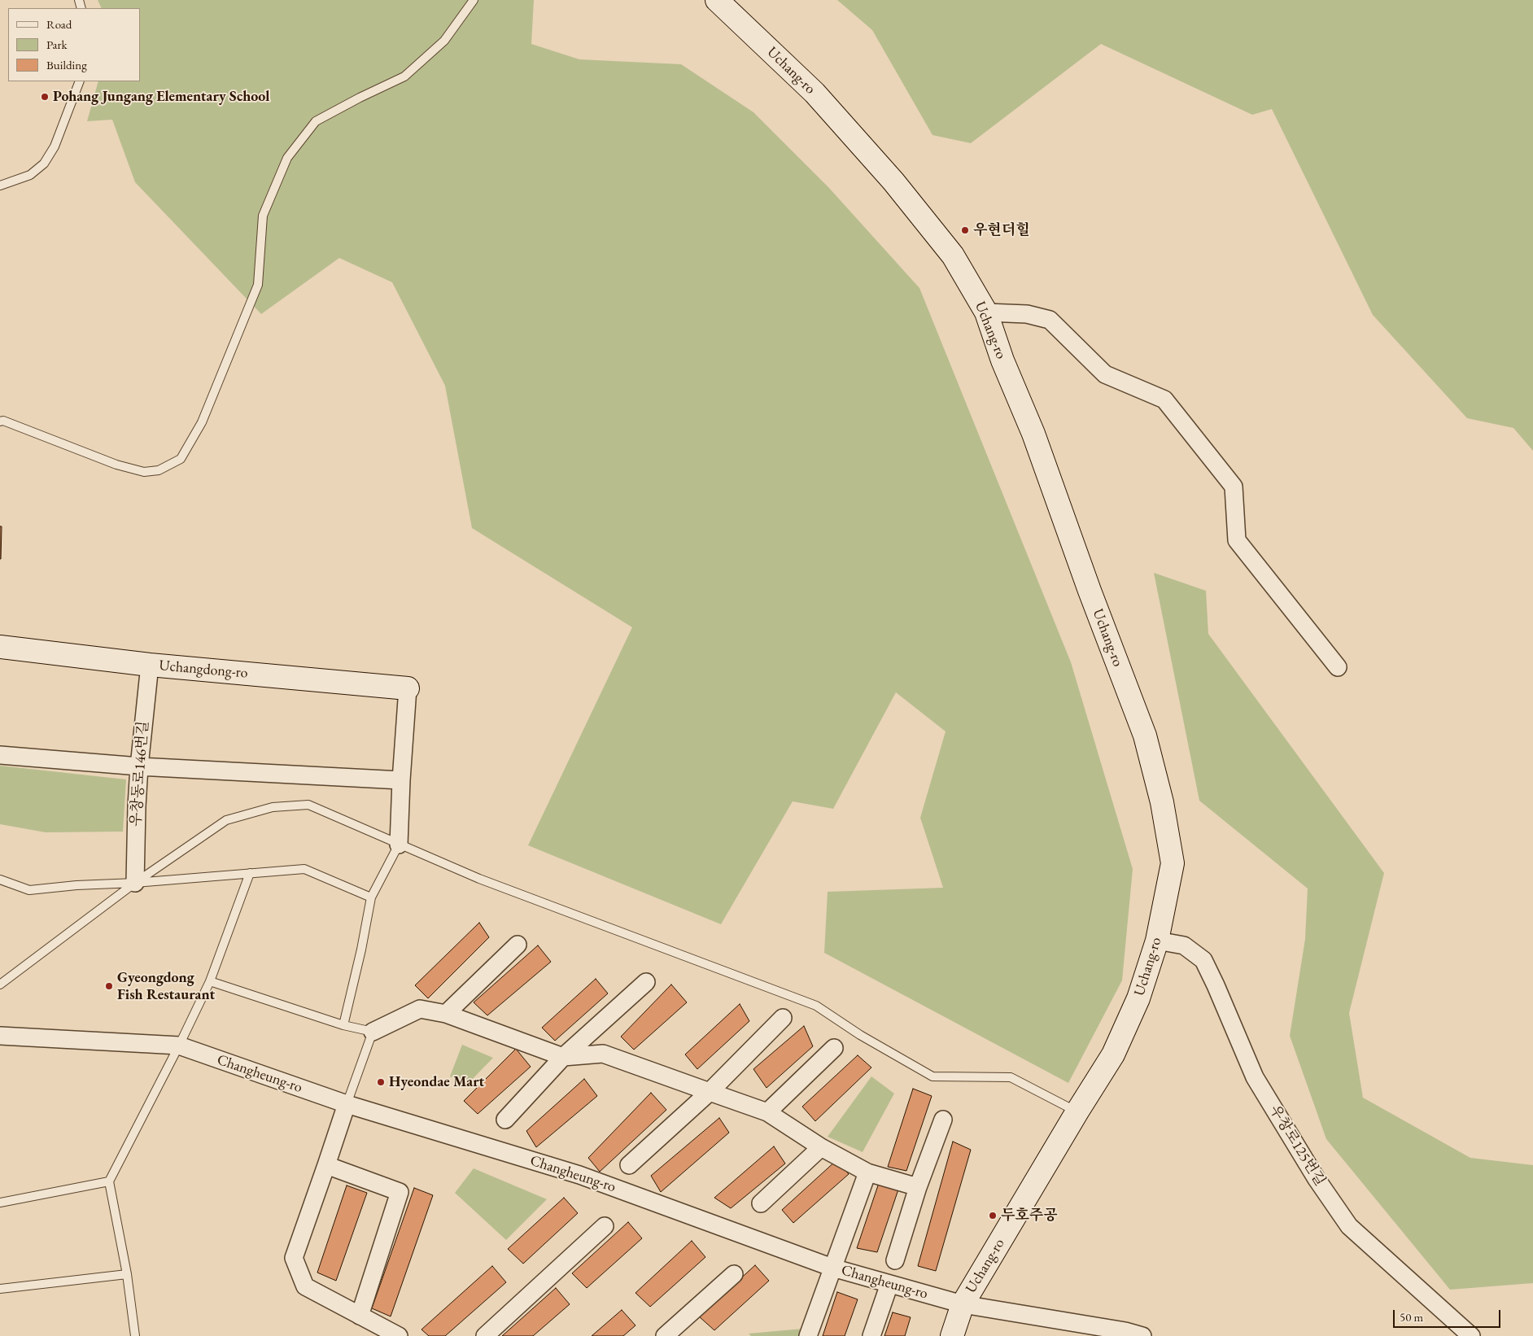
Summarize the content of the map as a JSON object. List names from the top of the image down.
{
  "streets": {
    "main road": ["Uchang-ro", "Uchangdong-ro"],
    "street": ["우창동로146번길", "Changheung-ro", "우창로125번길"]
  },
  "crossings": [
    ["Uchang-ro", "Changheung-ro"],
    ["Uchang-ro", "우창로125번길"],
    ["Uchangdong-ro", "우창동로146번길"]
  ],
  "places": [
    "Pohang Jungang Elementary School",
    "우현더힐",
    "Gyeongdong Fish Restaurant",
    "Hyeondae Mart",
    "두호주공"
  ],
  "legend": ["Road", "Park", "Building"],
  "scale_bar": "50 m"
}
